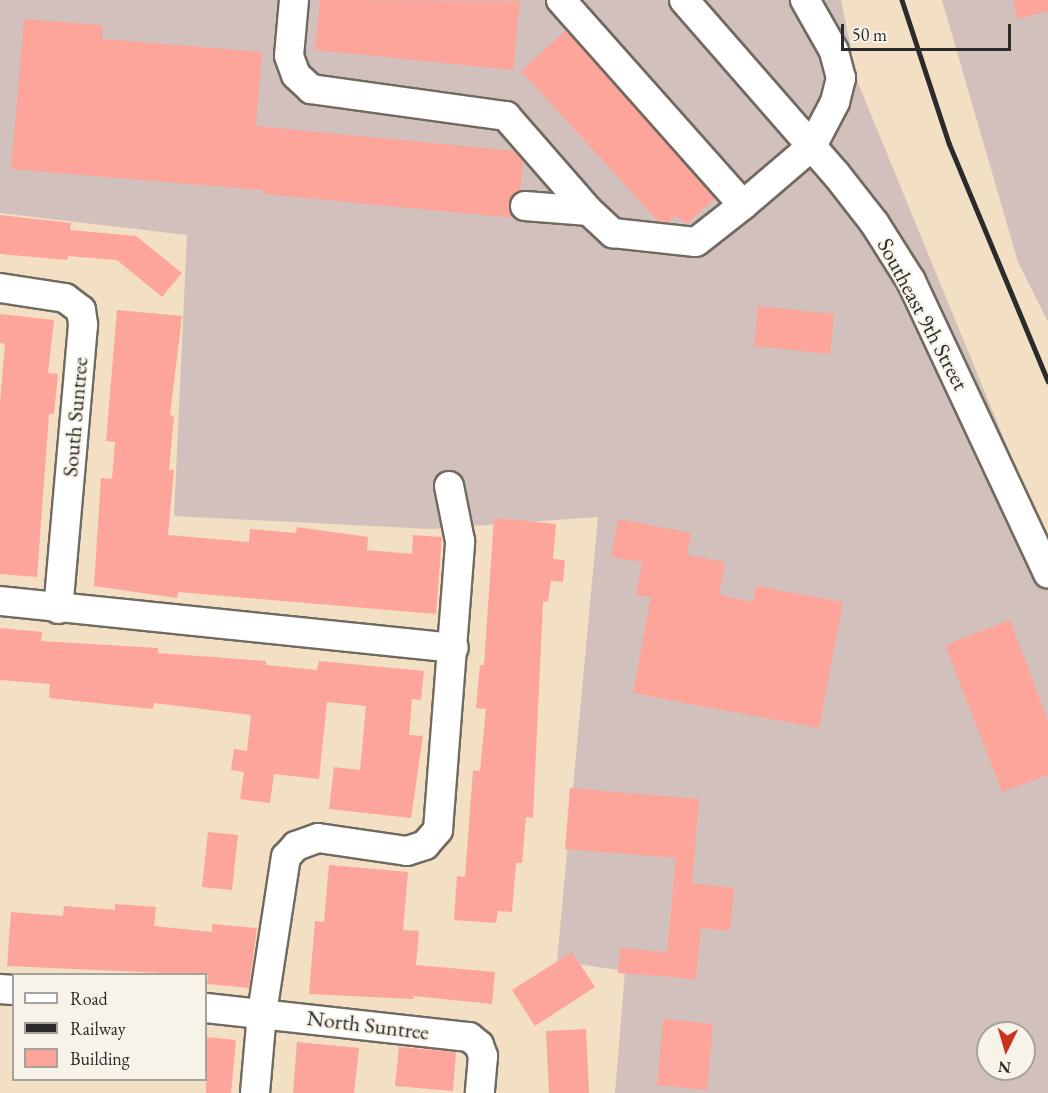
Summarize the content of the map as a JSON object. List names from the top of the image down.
{
  "streets": {
    "street": ["Southeast 9th Street", "South Suntree", "North Suntree"]
  },
  "legend": ["Road", "Railway", "Building"],
  "scale_bar": "50 m",
  "north": "bottom"
}
